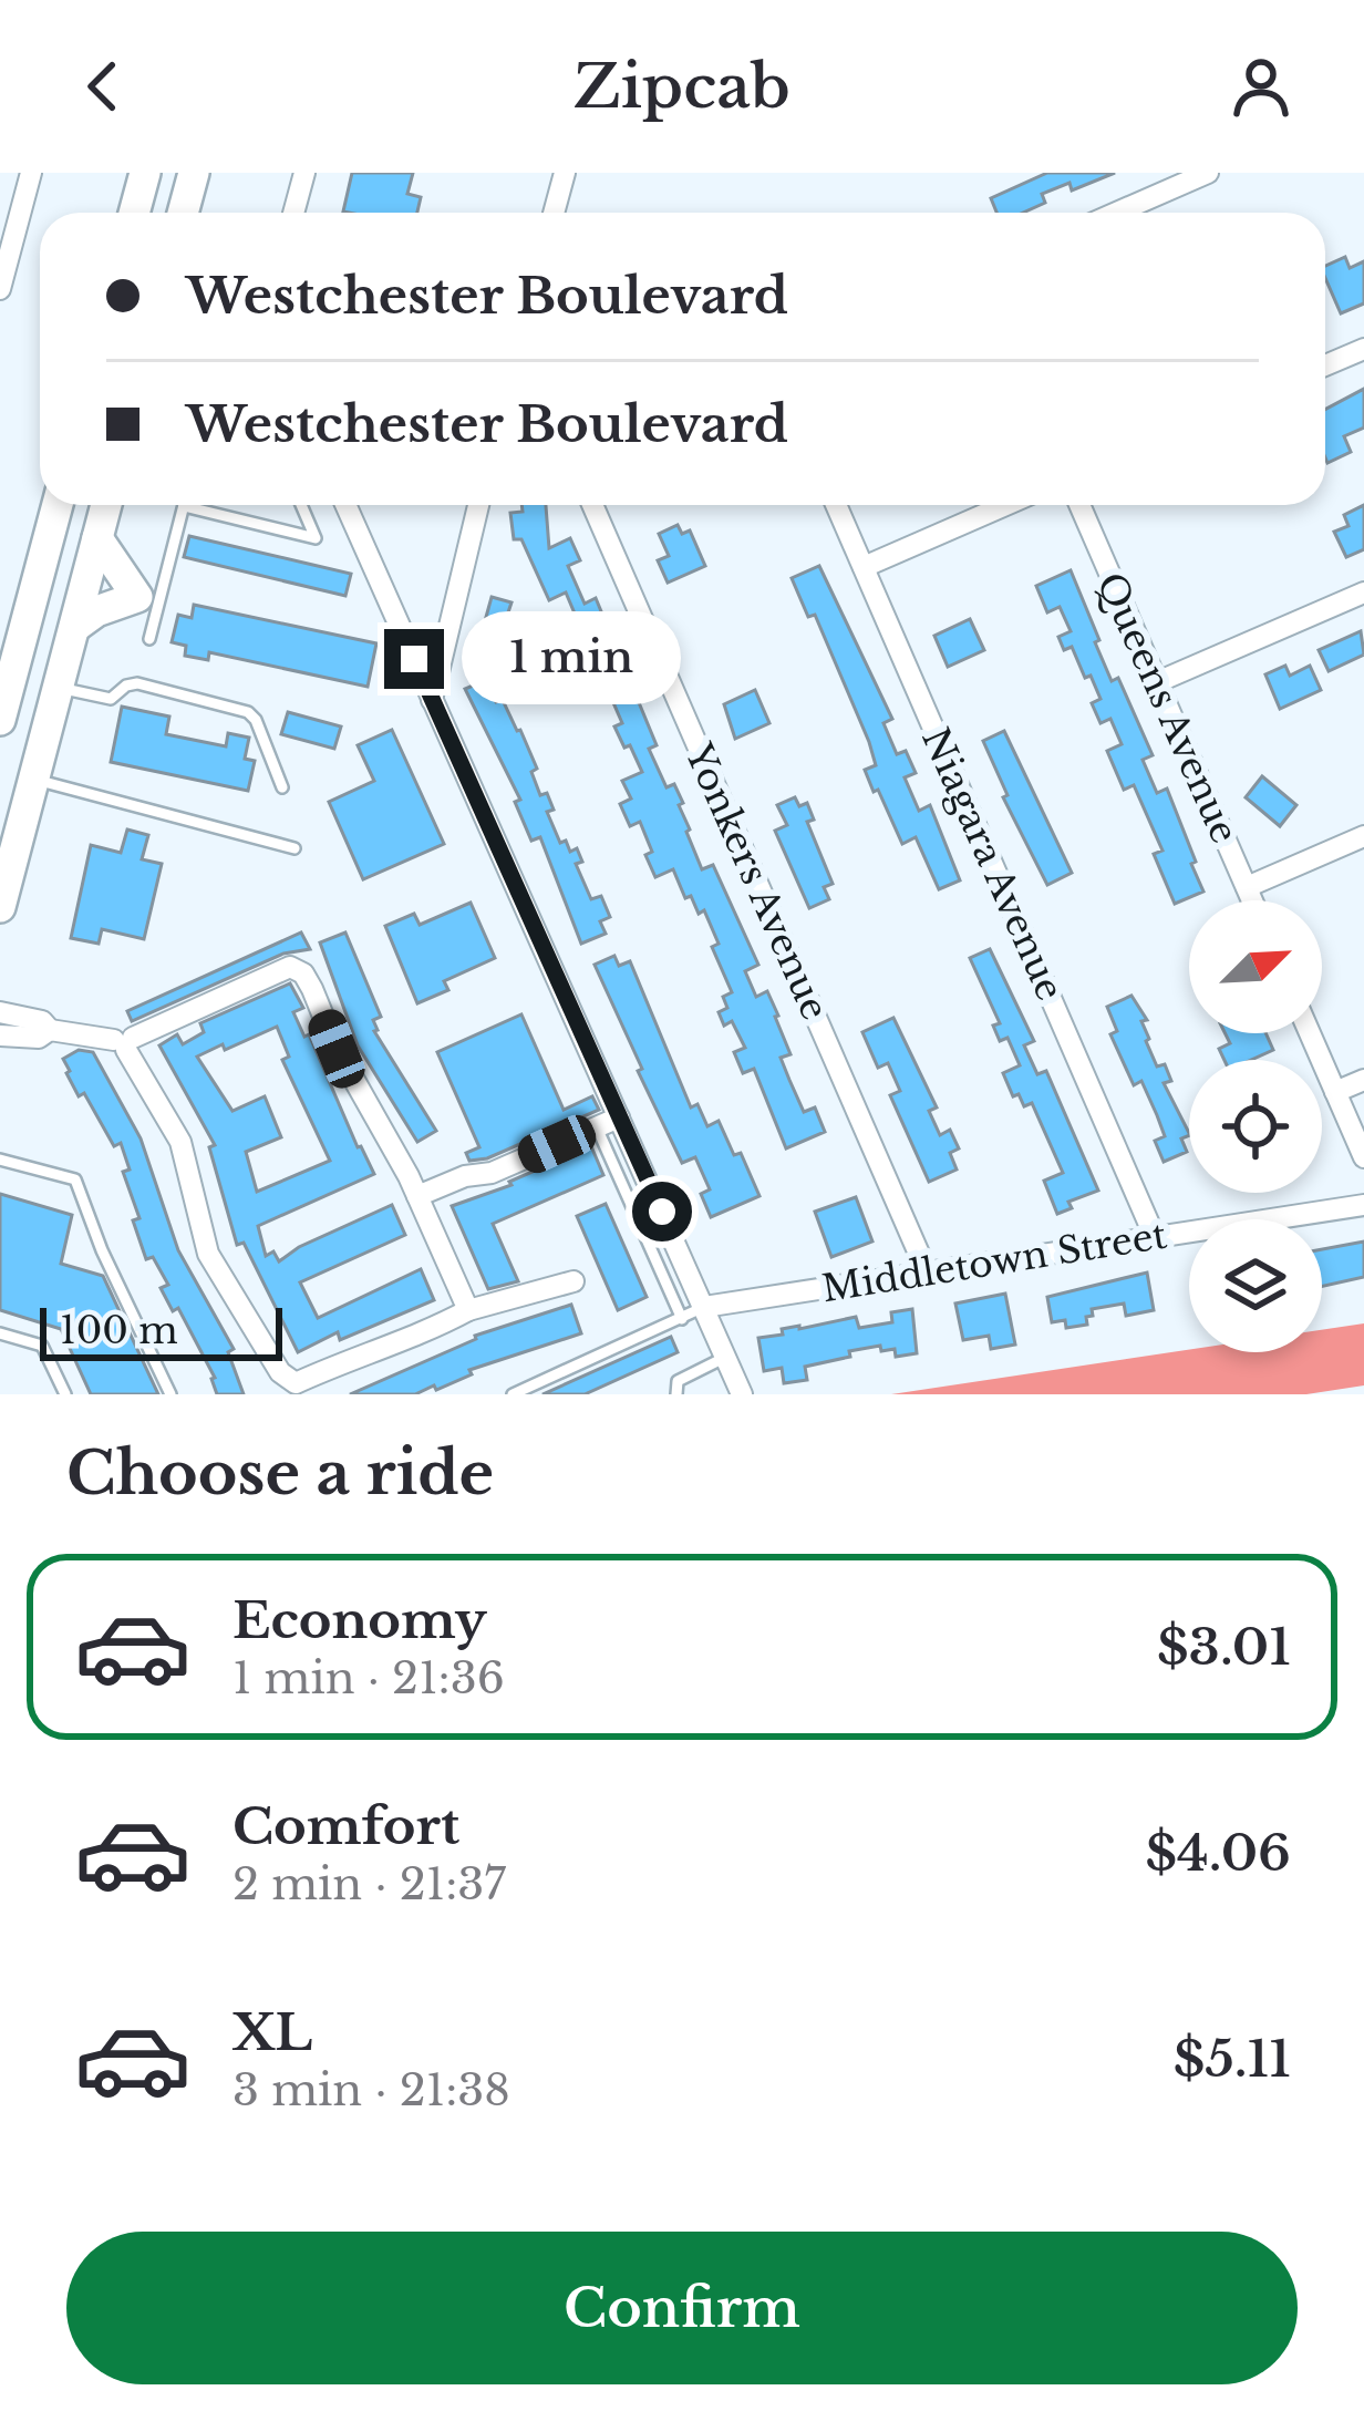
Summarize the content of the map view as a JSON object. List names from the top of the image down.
{
  "streets": {
    "street": [
      "Queens Avenue",
      "Niagara Avenue",
      "Yonkers Avenue",
      "Middletown Street"
    ]
  },
  "crossings": [
    ["Niagara Avenue", "Middletown Street"],
    ["Yonkers Avenue", "Middletown Street"]
  ],
  "scale_bar": "100 m",
  "north": "top right",
  "page": {
    "header": "Zipcab",
    "banner": ["Westchester Boulevard", "Westchester Boulevard"],
    "bubble": "1 min",
    "scale": "100 m",
    "heading": "Choose a ride",
    "list": [
      {
        "name": "Economy",
        "note": "1 min · 21:36",
        "value": "$3.01"
      },
      {
        "name": "Comfort",
        "note": "2 min · 21:37",
        "value": "$4.06"
      },
      {
        "name": "XL",
        "note": "3 min · 21:38",
        "value": "$5.11"
      }
    ],
    "buttons": "Confirm"
  }
}
